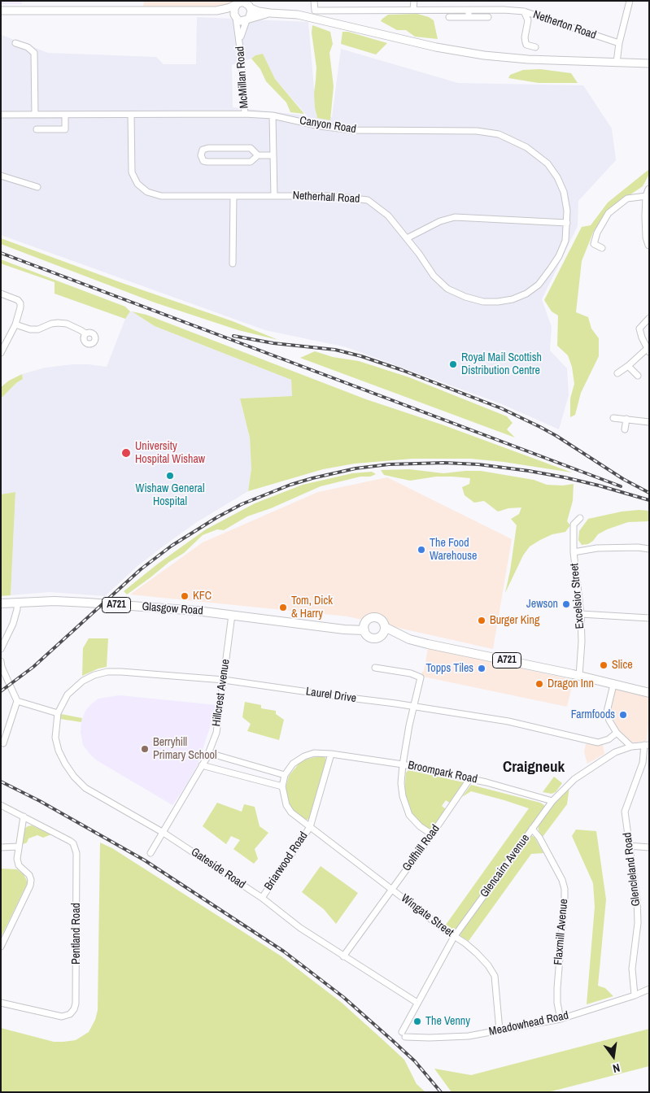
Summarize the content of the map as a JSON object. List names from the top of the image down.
{
  "streets": {
    "main road": ["A721", "Glasgow Road"],
    "street": [
      "Netherton Road",
      "McMillan Road",
      "Canyon Road",
      "Netherhall Road",
      "Excelsior Street",
      "Hillcrest Avenue",
      "Laurel Drive",
      "Broompark Road",
      "Golfhill Road",
      "Briarwood Road",
      "Glencairn Avenue",
      "Gateside Road",
      "Glencleland Road",
      "Wingate Street",
      "Flaxmill Avenue",
      "Pentland Road",
      "Meadowhead Road"
    ]
  },
  "crossings": [
    ["McMillan Road", "Canyon Road"],
    ["Canyon Road", "Netherhall Road"],
    ["Excelsior Street", "A721"],
    ["A721", "Glasgow Road"],
    ["Glasgow Road", "Hillcrest Avenue"],
    ["Hillcrest Avenue", "Laurel Drive"],
    ["Hillcrest Avenue", "Gateside Road"],
    ["Laurel Drive", "Gateside Road"],
    ["Broompark Road", "Golfhill Road"],
    ["Broompark Road", "Briarwood Road"],
    ["Broompark Road", "Glencairn Avenue"],
    ["Golfhill Road", "Gateside Road"],
    ["Golfhill Road", "Wingate Street"],
    ["Briarwood Road", "Gateside Road"],
    ["Briarwood Road", "Wingate Street"],
    ["Glencairn Avenue", "Gateside Road"],
    ["Glencairn Avenue", "Glencleland Road"],
    ["Glencairn Avenue", "Wingate Street"],
    ["Glencairn Avenue", "Flaxmill Avenue"],
    ["Glencairn Avenue", "Meadowhead Road"],
    ["Glencleland Road", "Meadowhead Road"],
    ["Wingate Street", "Meadowhead Road"],
    ["Flaxmill Avenue", "Meadowhead Road"]
  ],
  "districts": ["Craigneuk"],
  "places": [
    "Royal Mail Scottish Distribution Centre",
    "University Hospital Wishaw",
    "Wishaw General Hospital",
    "The Food Warehouse",
    "KFC",
    "Jewson",
    "Tom, Dick & Harry",
    "Burger King",
    "Slice",
    "Topps Tiles",
    "Dragon Inn",
    "Farmfoods",
    "Berryhill Primary School",
    "The Venny"
  ],
  "north": "bottom"
}
